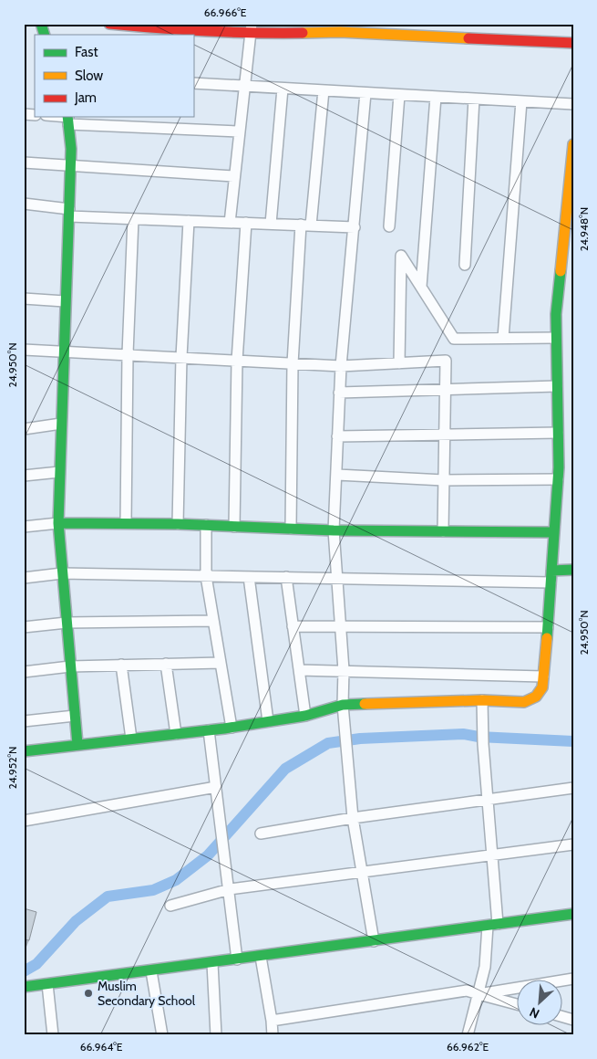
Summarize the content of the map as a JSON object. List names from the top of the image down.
{
  "places": ["Muslim Secondary School"],
  "legend": ["Fast", "Slow", "Jam"],
  "north": "bottom left",
  "coordinates": [
    "66.966°E",
    "24.948°N",
    "24.950°N",
    "24.952°N",
    "66.964°E",
    "66.962°E"
  ]
}
